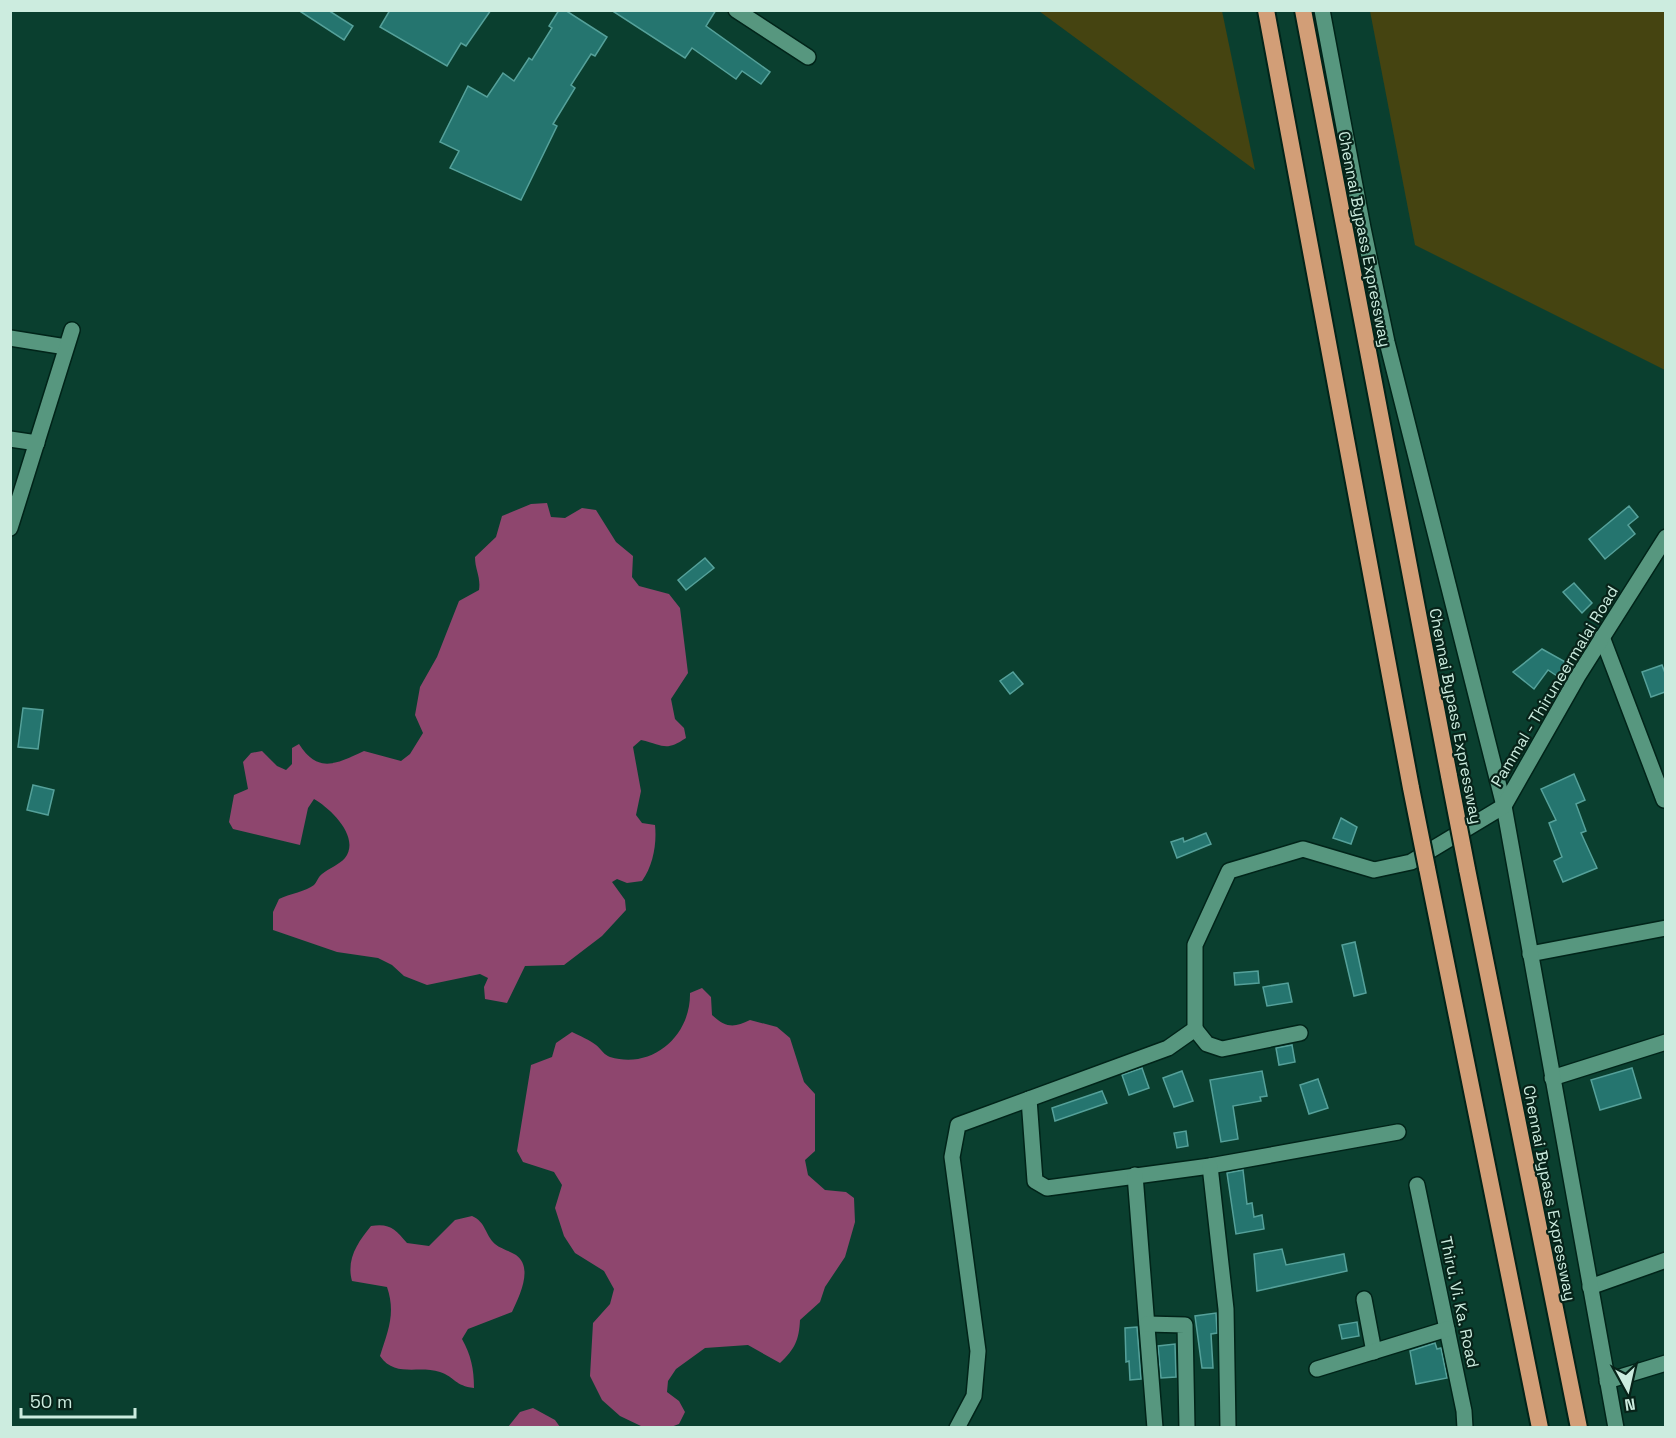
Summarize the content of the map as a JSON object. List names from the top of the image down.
{
  "streets": {
    "highway": ["Chennai Bypass Expressway"],
    "street": ["Pammal - Thiruneermalai Road", "Thiru. Vi. Ka. Road"]
  },
  "scale_bar": "50 m",
  "north": "bottom"
}
